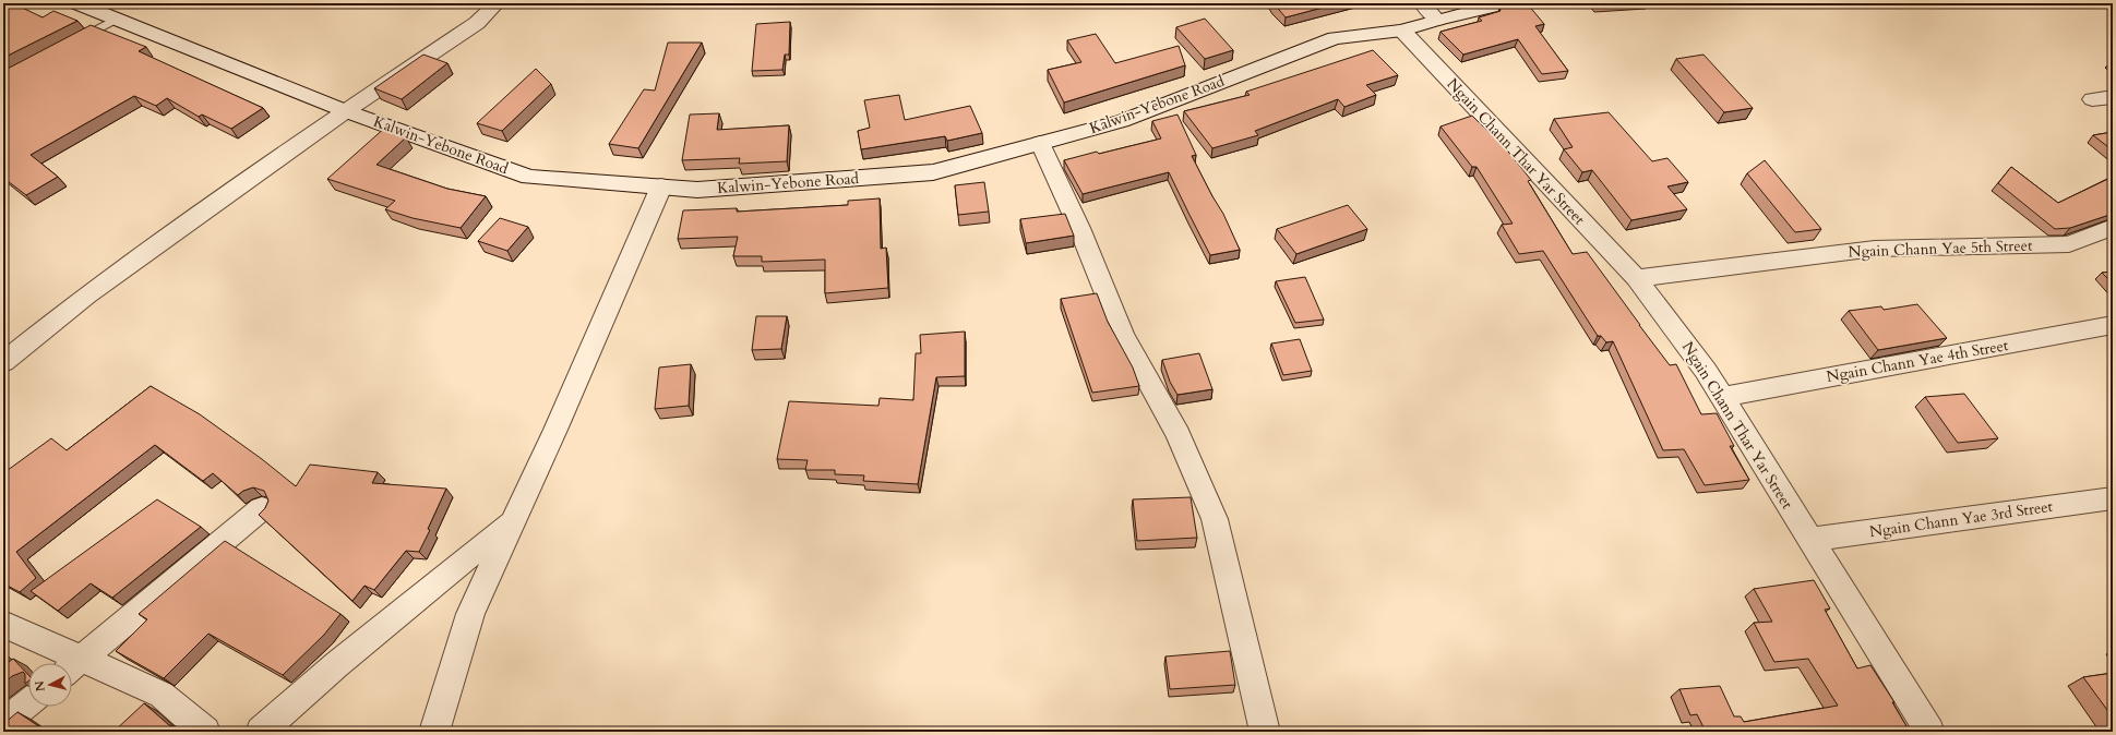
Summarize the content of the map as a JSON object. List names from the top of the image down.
{
  "streets": {
    "street": [
      "Kalwin-Yebone Road",
      "Ngain Chann Thar Yar Street",
      "Ngain Chann Yae 5th Street",
      "Ngain Chann Yae 4th Street",
      "Ngain Chann Yae 3rd Street"
    ]
  },
  "crossings": [
    ["Kalwin-Yebone Road", "Ngain Chann Thar Yar Street"],
    ["Ngain Chann Thar Yar Street", "Ngain Chann Yae 5th Street"],
    ["Ngain Chann Thar Yar Street", "Ngain Chann Yae 4th Street"],
    ["Ngain Chann Thar Yar Street", "Ngain Chann Yae 3rd Street"]
  ],
  "north": "left"
}
